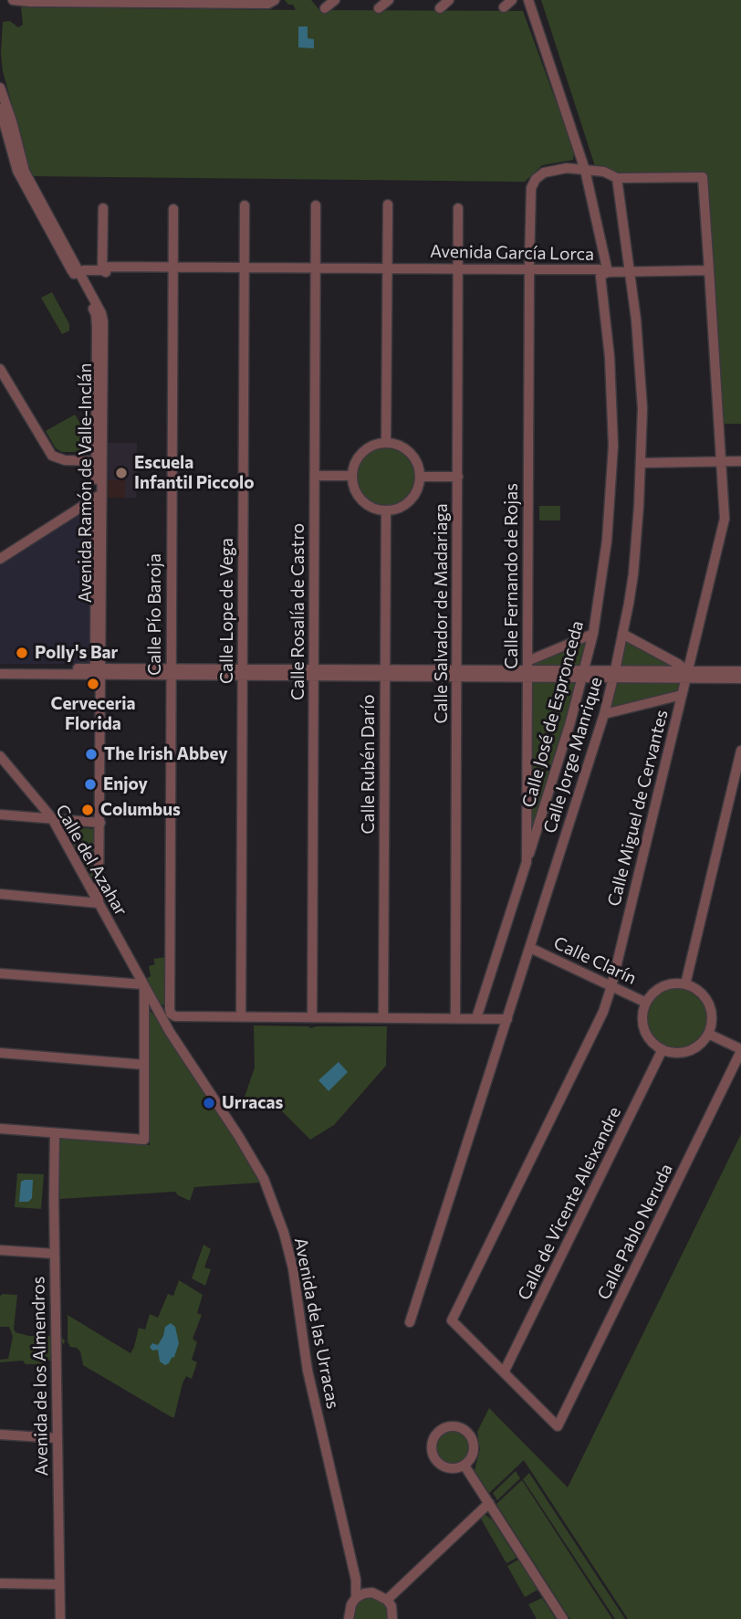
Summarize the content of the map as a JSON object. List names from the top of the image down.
{
  "streets": {
    "street": [
      "Avenida García Lorca",
      "Avenida Ramón de Valle-Inclán",
      "Calle Fernando de Rojas",
      "Calle Lope de Vega",
      "Calle Rosalía de Castro",
      "Calle Salvador de Madariaga",
      "Calle Pío Baroja",
      "Calle José de Espronceda",
      "Calle Jorge Manrique",
      "Calle Rubén Darío",
      "Calle Miguel de Cervantes",
      "Calle del Azahar",
      "Calle Clarín",
      "Calle de Vicente Aleixandre",
      "Calle Pablo Neruda",
      "Avenida de las Urracas",
      "Avenida de los Almendros"
    ]
  },
  "crossings": [
    ["Avenida García Lorca", "Avenida Ramón de Valle-Inclán"],
    ["Avenida García Lorca", "Calle Fernando de Rojas"],
    ["Avenida García Lorca", "Calle Lope de Vega"],
    ["Avenida García Lorca", "Calle Rosalía de Castro"],
    ["Avenida García Lorca", "Calle Salvador de Madariaga"],
    ["Avenida García Lorca", "Calle Pío Baroja"],
    ["Avenida García Lorca", "Calle José de Espronceda"],
    ["Avenida García Lorca", "Calle Jorge Manrique"],
    ["Avenida García Lorca", "Calle Miguel de Cervantes"],
    ["Avenida Ramón de Valle-Inclán", "Calle del Azahar"],
    ["Calle Fernando de Rojas", "Calle José de Espronceda"],
    ["Calle Jorge Manrique", "Calle Clarín"],
    ["Calle Miguel de Cervantes", "Calle Clarín"],
    ["Calle Miguel de Cervantes", "Calle de Vicente Aleixandre"],
    ["Calle Miguel de Cervantes", "Calle Pablo Neruda"],
    ["Calle del Azahar", "Avenida de las Urracas"],
    ["Calle Clarín", "Calle de Vicente Aleixandre"],
    ["Calle de Vicente Aleixandre", "Calle Pablo Neruda"]
  ],
  "places": [
    "Escuela Infantil Piccolo",
    "Polly's Bar",
    "Cerveceria Florida",
    "The Irish Abbey",
    "Enjoy",
    "Columbus",
    "Urracas"
  ]
}
